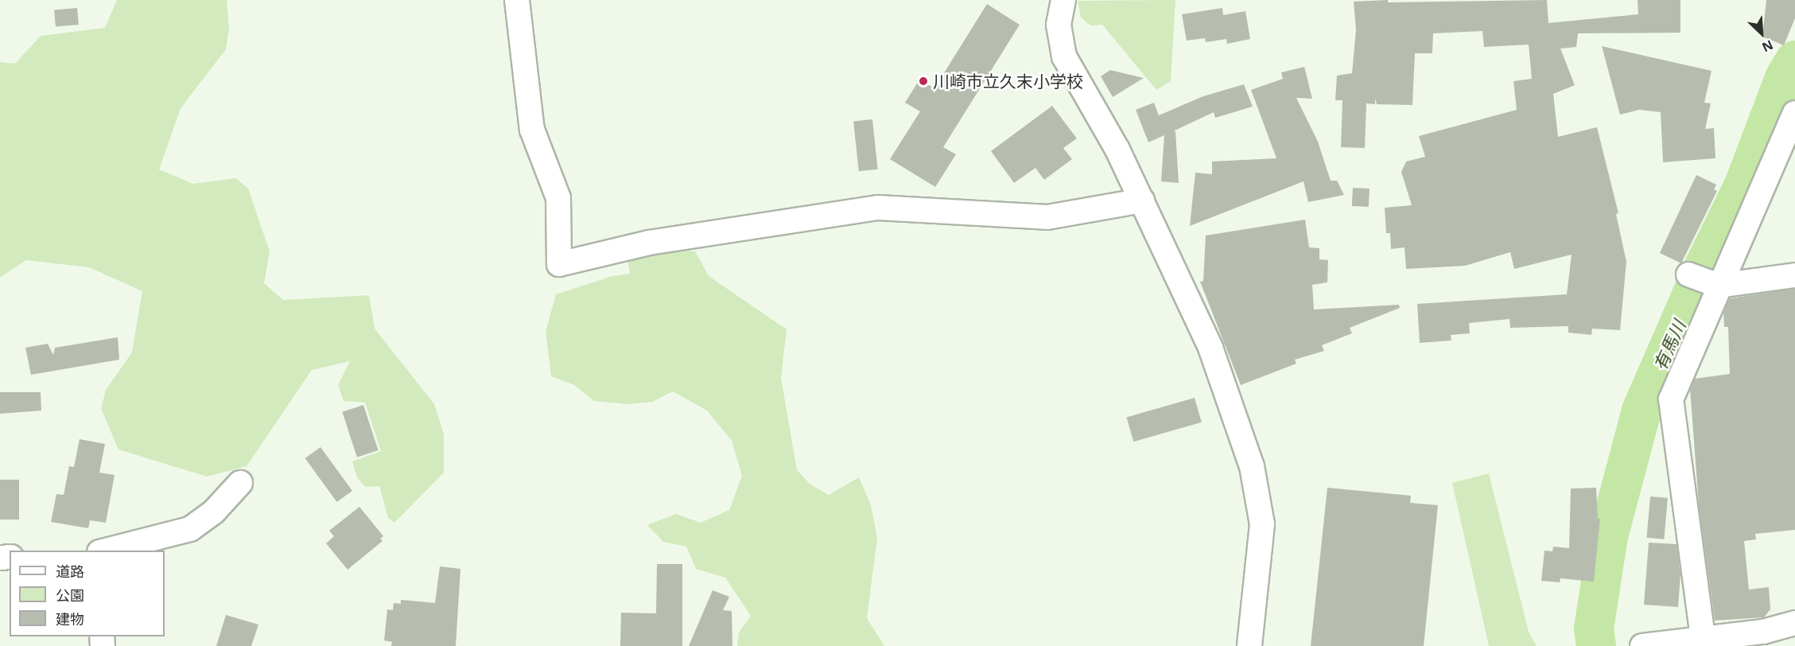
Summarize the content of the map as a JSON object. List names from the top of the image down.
{
  "water": ["有馬川"],
  "places": ["川崎市立久末小学校"],
  "legend": ["道路", "公園", "建物"],
  "north": "bottom right"
}
